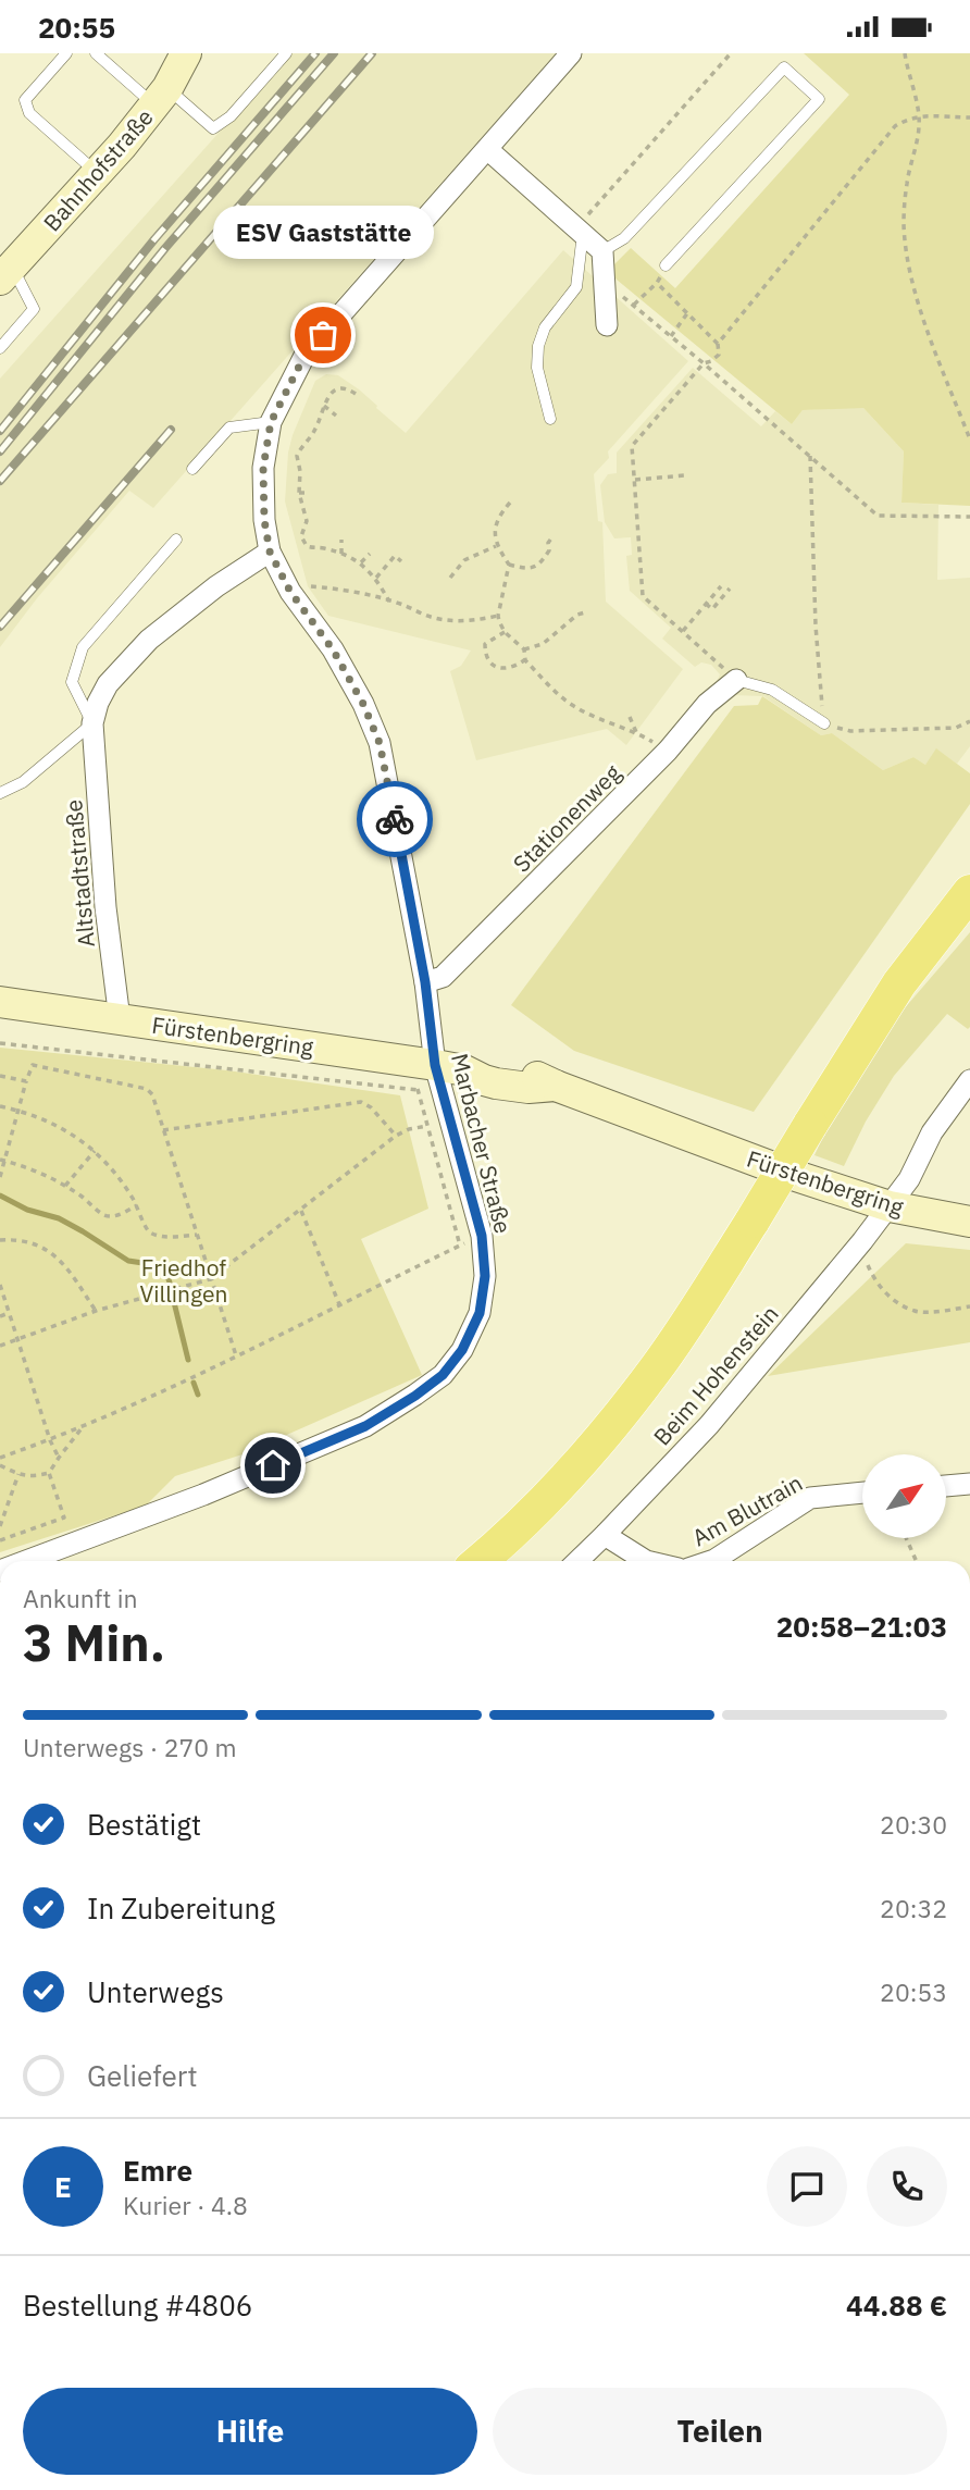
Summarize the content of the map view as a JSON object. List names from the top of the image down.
{
  "streets": {
    "street": [
      "Bahnhofstraße",
      "Stationenweg",
      "Altstadtstraße",
      "Fürstenbergring",
      "Marbacher Straße",
      "Beim Hohenstein",
      "Am Blutrain"
    ]
  },
  "crossings": [
    ["Stationenweg", "Marbacher Straße"],
    ["Altstadtstraße", "Fürstenbergring"],
    ["Altstadtstraße", "Marbacher Straße"],
    ["Fürstenbergring", "Marbacher Straße"],
    ["Fürstenbergring", "Beim Hohenstein"],
    ["Beim Hohenstein", "Am Blutrain"]
  ],
  "parks": ["Friedhof Villingen"],
  "places": ["ESV Gaststätte"],
  "north": "top right",
  "page": {
    "status": "20:55",
    "bubble": "ESV Gaststätte",
    "heading": ["3 Min.", "Ankunft in", "20:58–21:03"],
    "panel": [
      "Emre",
      "Kurier · 4.8",
      "Bestellung #4806",
      "44.88 €"
    ],
    "bar": "Unterwegs · 270 m",
    "list": [
      ["Bestätigt", "20:30"],
      ["In Zubereitung", "20:32"],
      ["Unterwegs", "20:53"],
      "Geliefert"
    ],
    "round": "E",
    "buttons": ["Hilfe", "Teilen"]
  }
}
